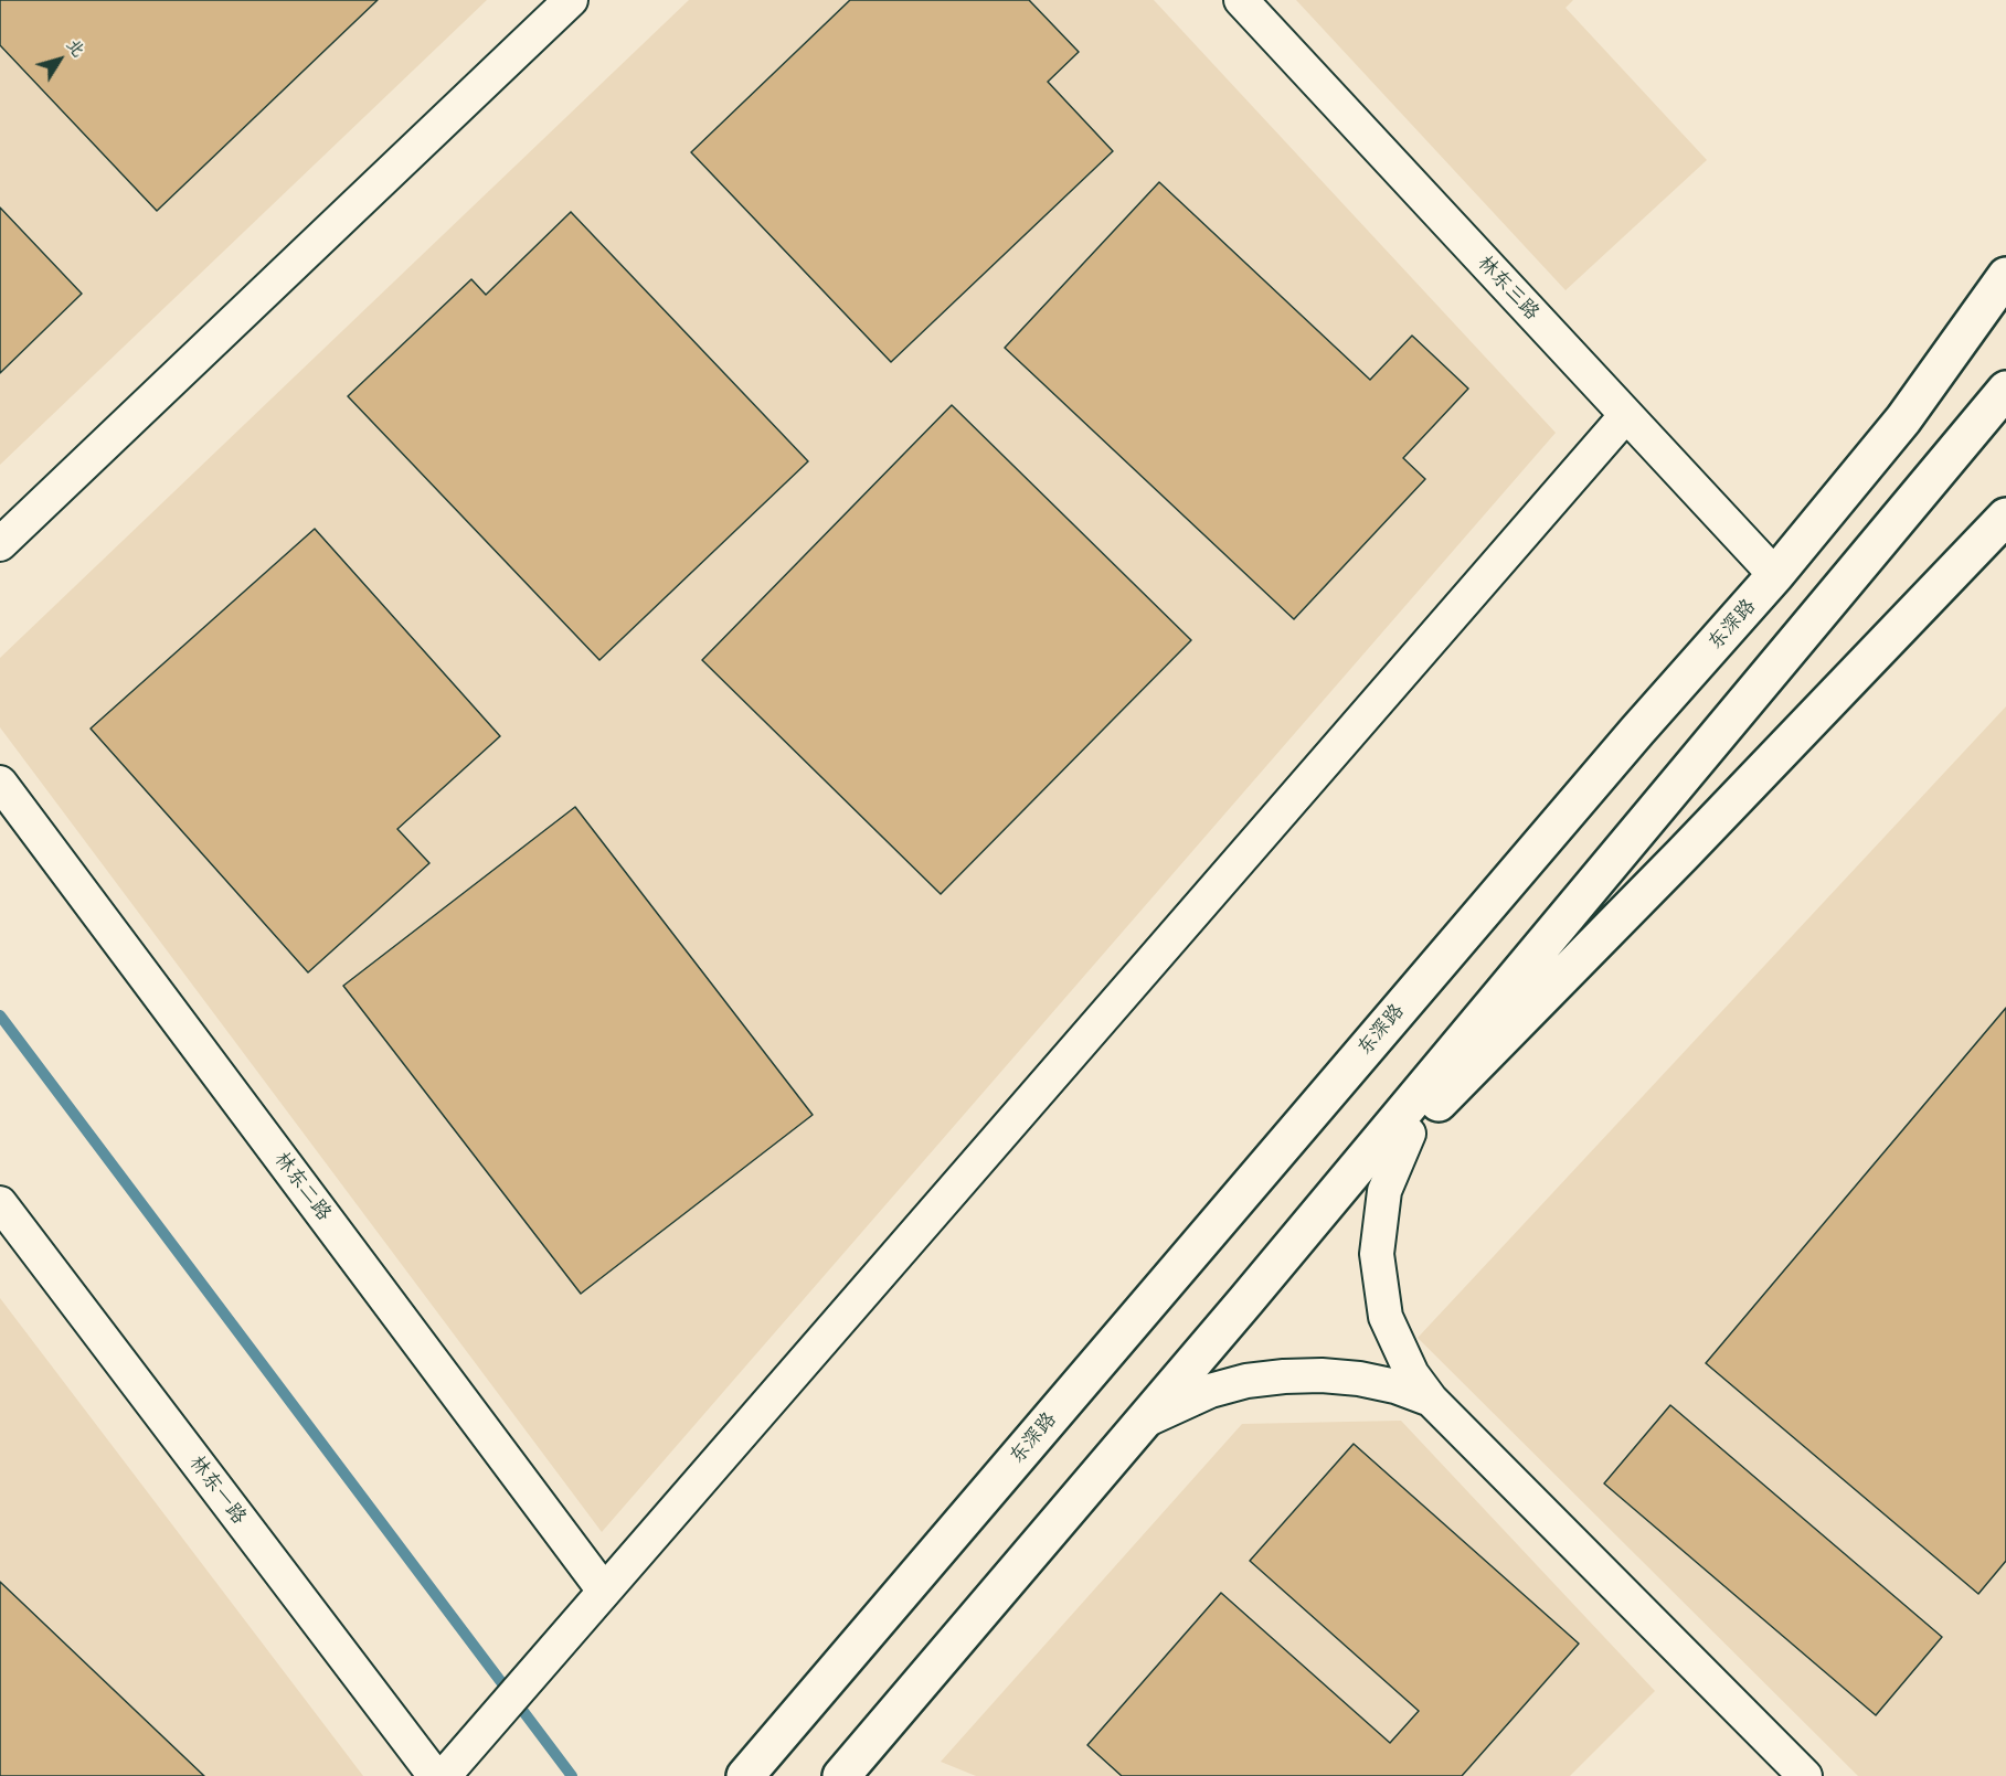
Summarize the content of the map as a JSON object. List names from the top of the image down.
{
  "streets": {
    "highway": ["东深路"],
    "street": ["林东三路", "林东二路", "林东一路"]
  },
  "crossings": [
    ["林东三路", "东深路"]
  ],
  "north": "top right"
}
